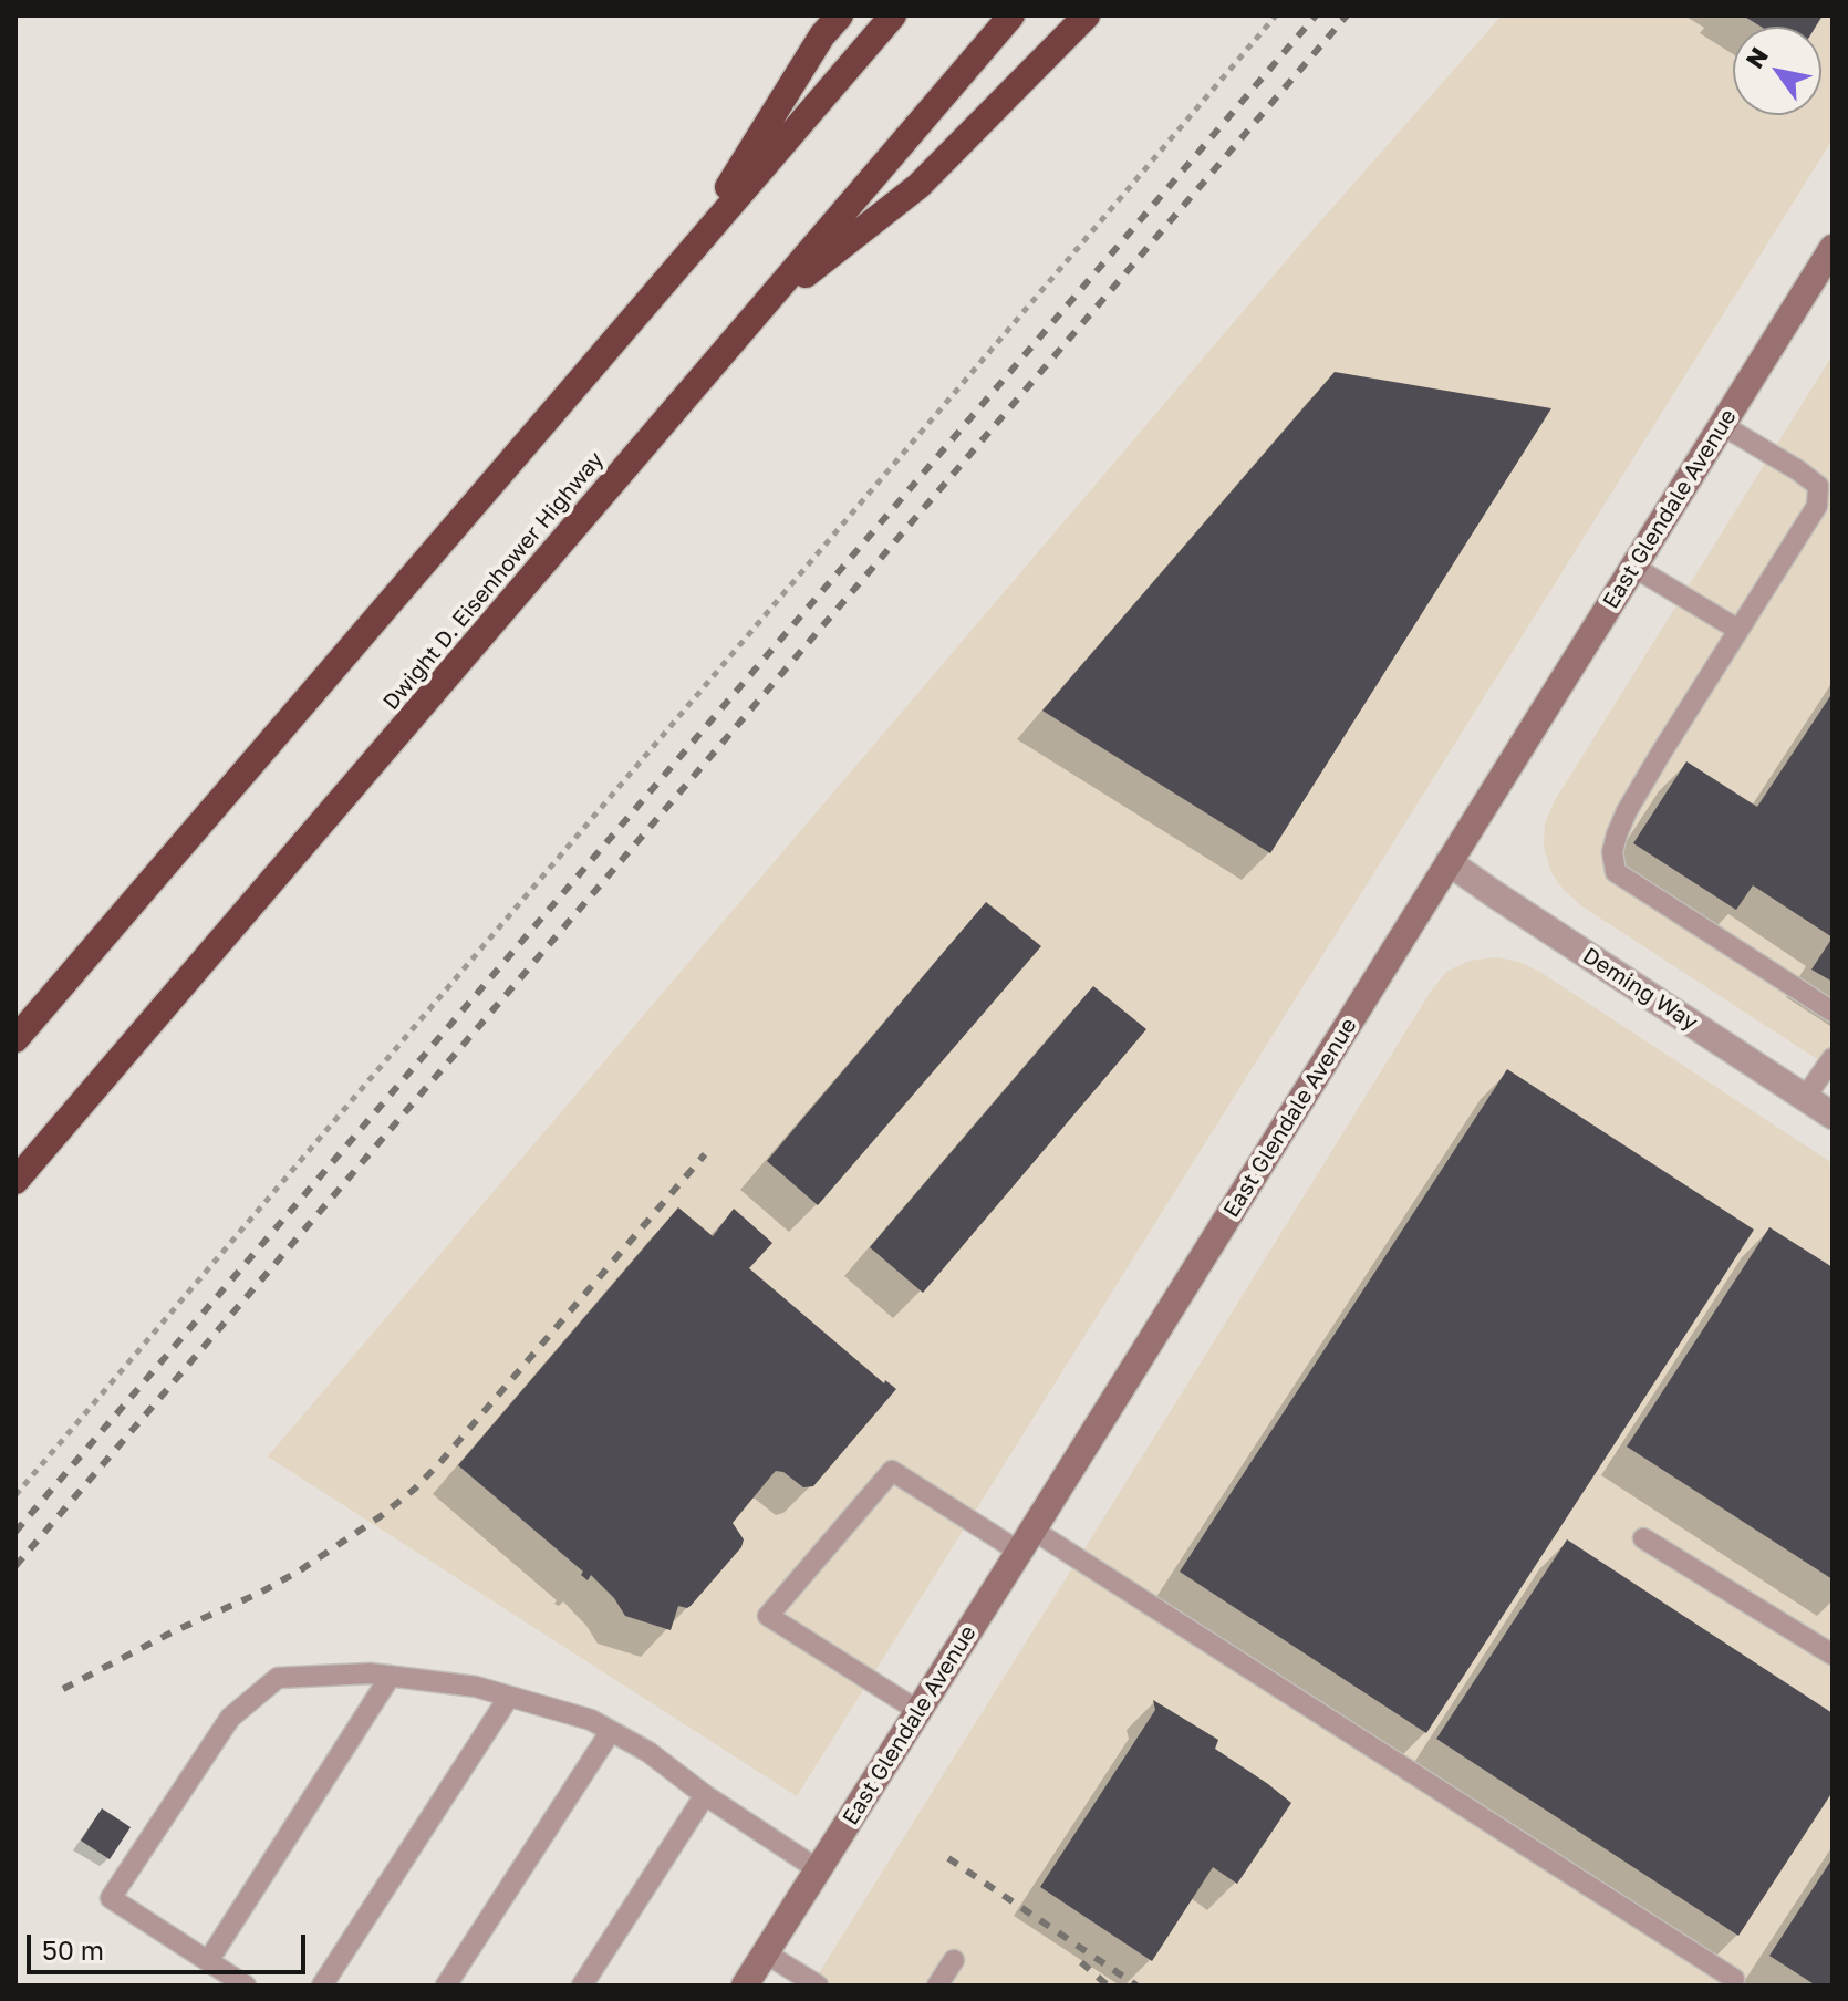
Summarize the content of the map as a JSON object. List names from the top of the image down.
{
  "streets": {
    "highway": ["Dwight D. Eisenhower Highway"],
    "street": ["East Glendale Avenue", "Deming Way"]
  },
  "crossings": [
    ["East Glendale Avenue", "Deming Way"]
  ],
  "scale_bar": "50 m",
  "north": "top left"
}
